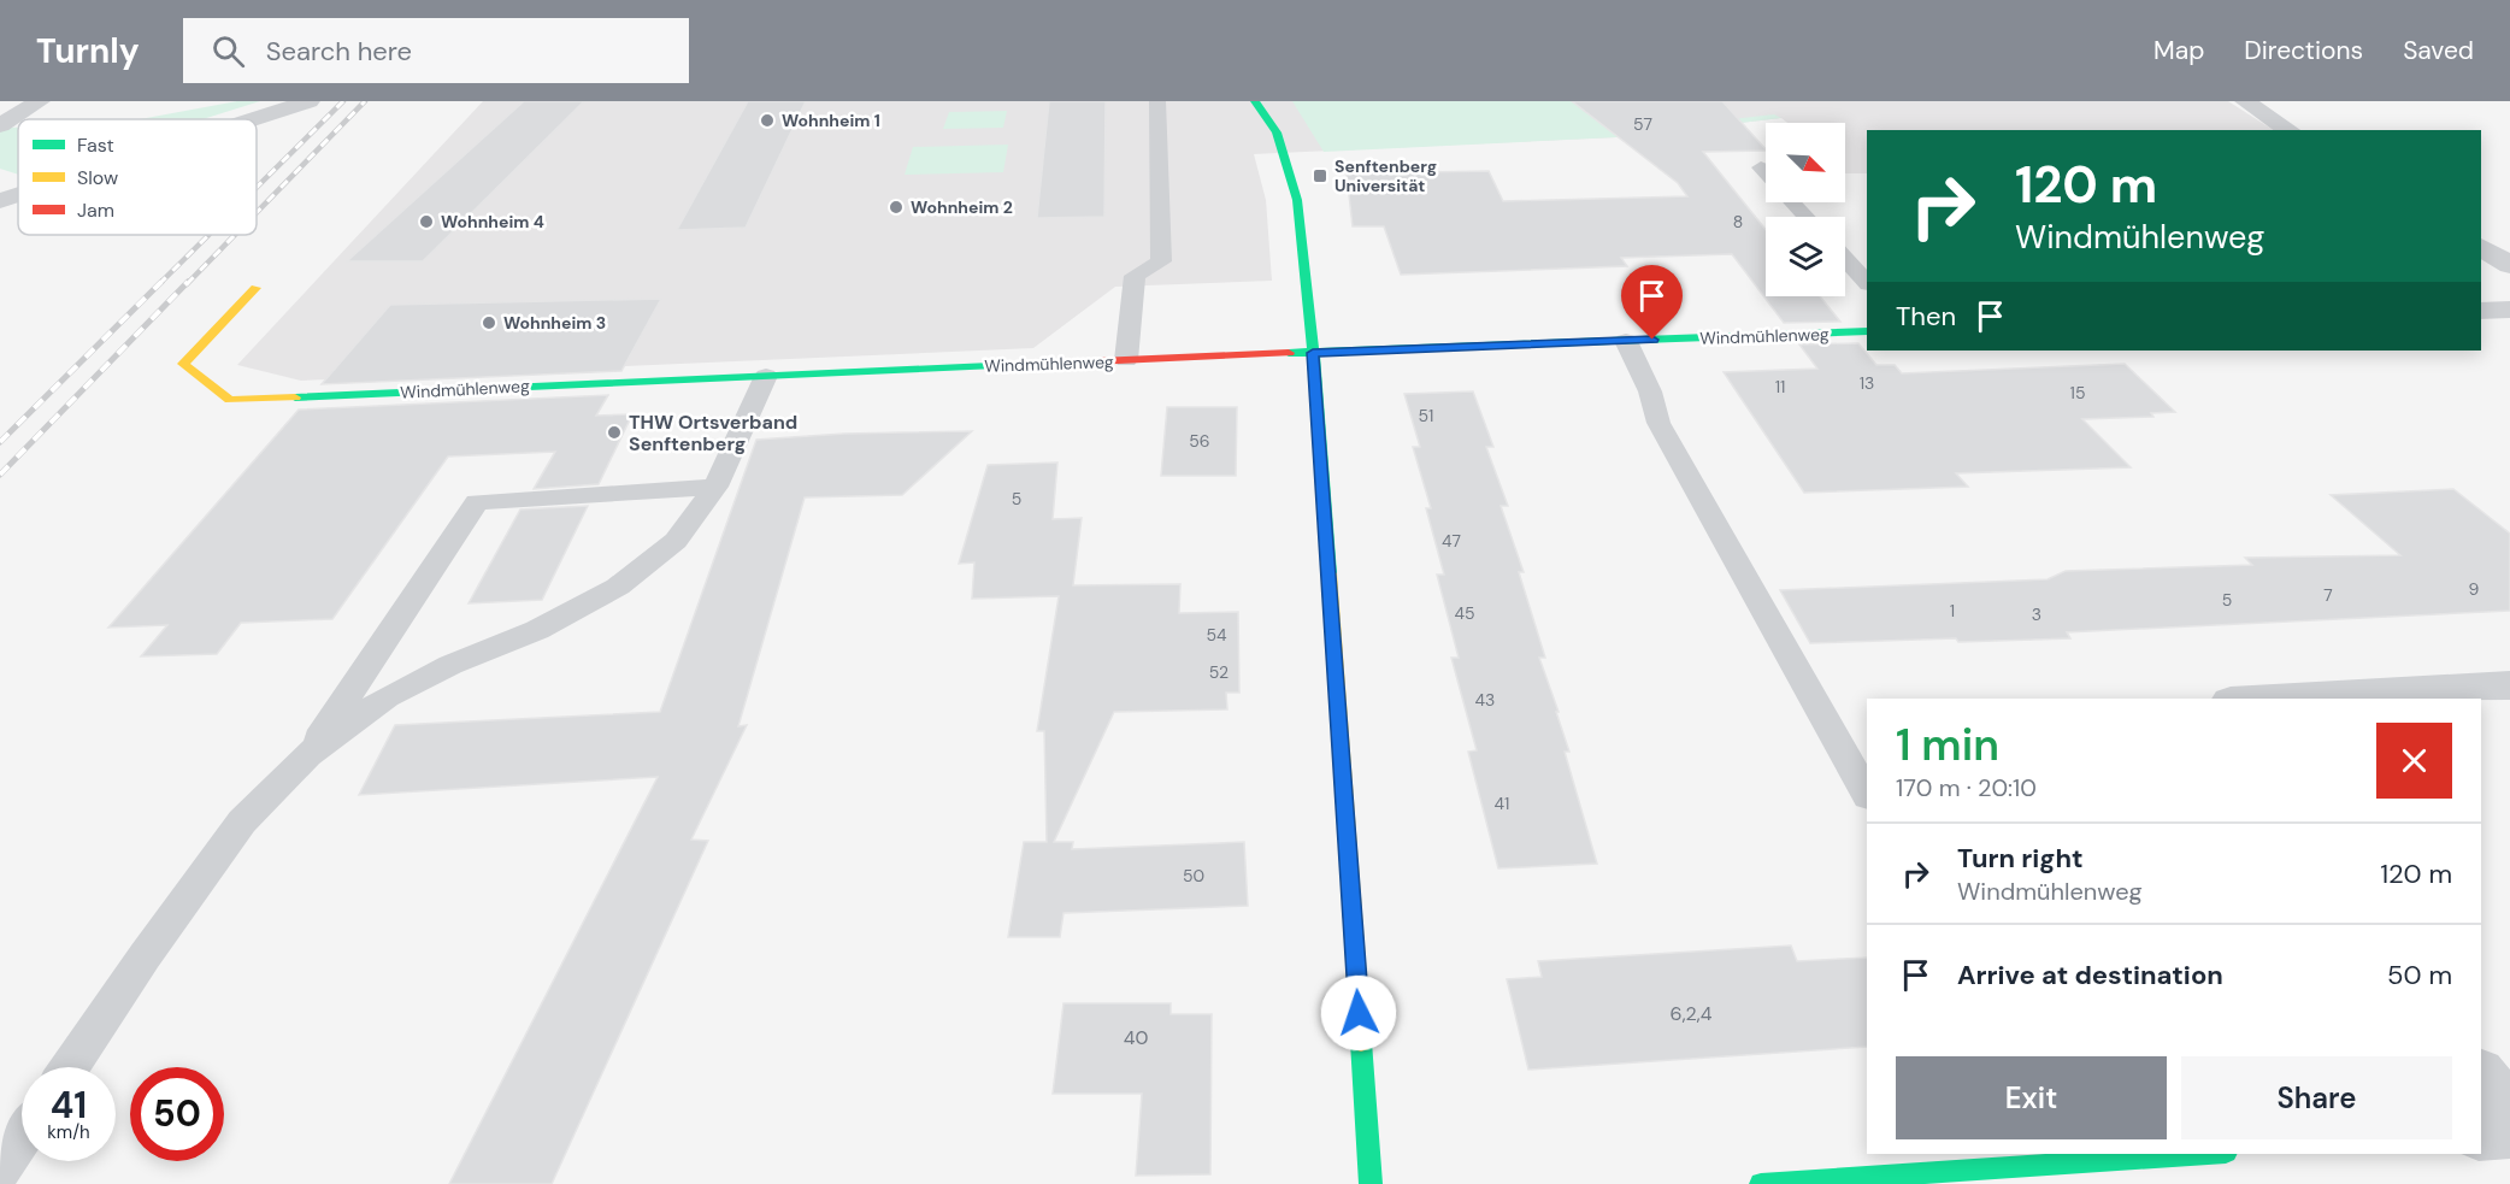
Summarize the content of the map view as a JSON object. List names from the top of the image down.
{
  "streets": {
    "street": ["Windmühlenweg"]
  },
  "places": {
    "other": [
      "Wohnheim 1",
      "Wohnheim 2",
      "Wohnheim 4",
      "Wohnheim 3",
      "THW Ortsverband Senftenberg"
    ],
    "transit": ["Senftenberg Universität"]
  },
  "house_numbers": [
    "57",
    "8",
    "13",
    "11",
    "15",
    "51",
    "56",
    "5",
    "47",
    "9",
    "7",
    "5",
    "1",
    "45",
    "3",
    "54",
    "52",
    "43",
    "41",
    "50",
    "6,2,4",
    "40"
  ],
  "legend": ["Fast", "Slow", "Jam"],
  "north": "bottom right",
  "page": {
    "header": "Turnly",
    "search": "Search here",
    "nav": ["Map", "Directions", "Saved"],
    "turn": ["120 m", "Windmühlenweg"],
    "then": "Then",
    "heading": ["1 min", "170 m · 20:10"],
    "list": [
      {
        "name": "Turn right",
        "note": "Windmühlenweg",
        "value": "120 m"
      },
      {
        "name": "Arrive at destination",
        "value": "50 m"
      }
    ],
    "buttons": ["Exit", "Share"],
    "speed": "41 km/h",
    "limit": "50"
  }
}
